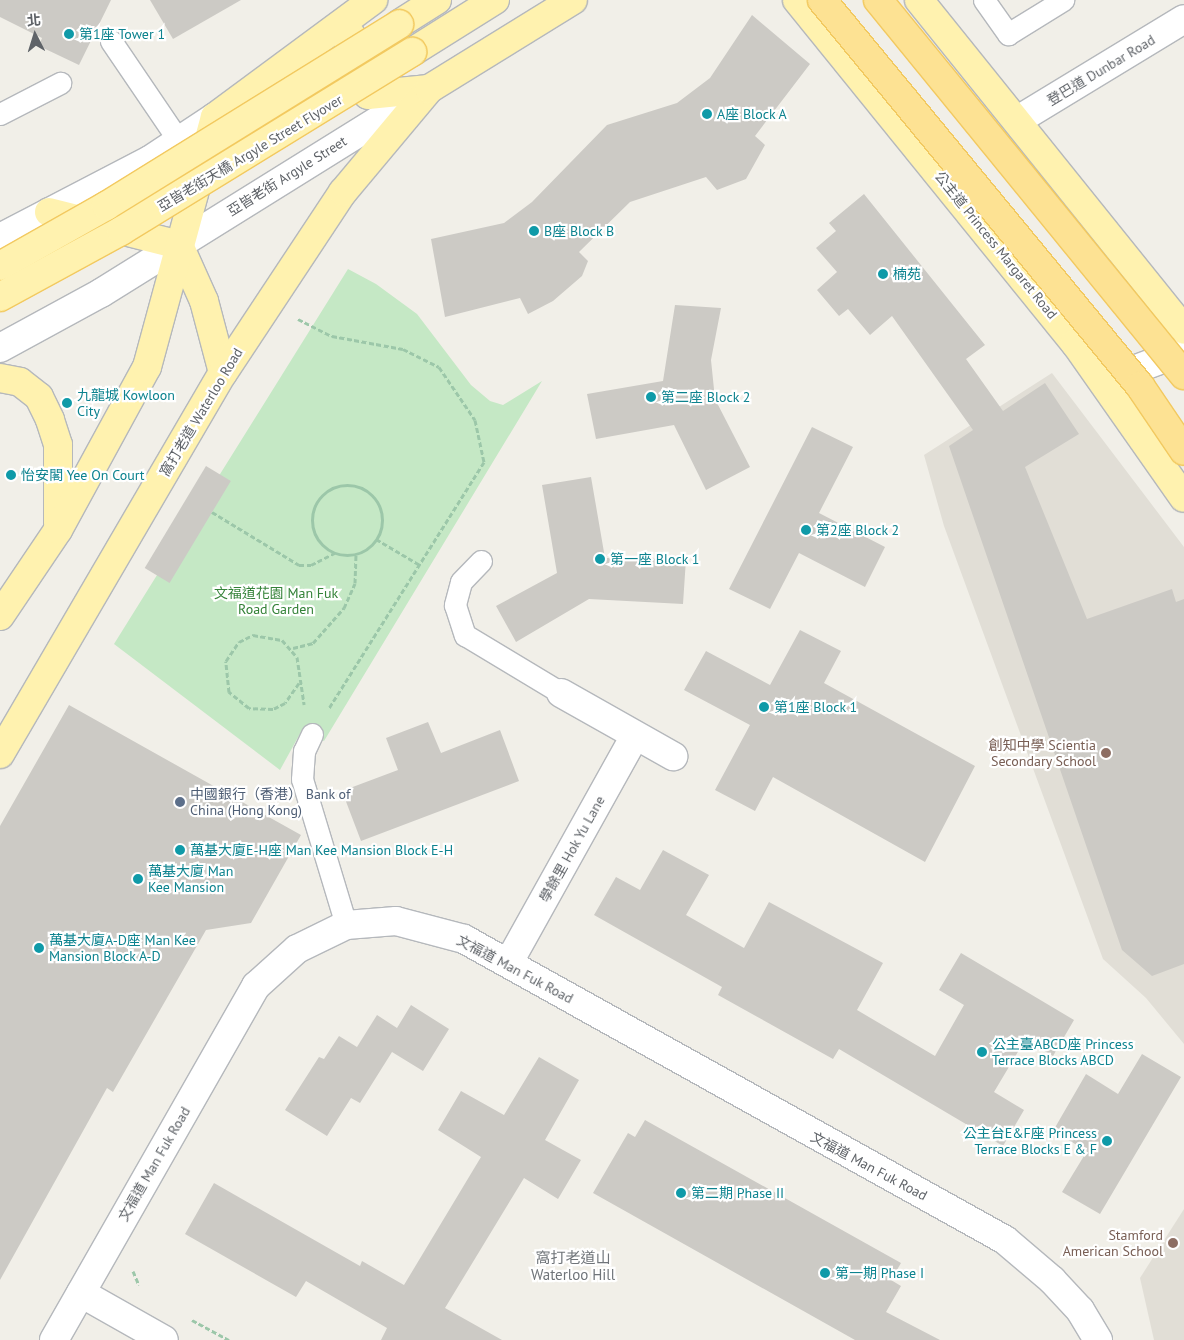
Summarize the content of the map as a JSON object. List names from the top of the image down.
{
  "streets": {
    "highway": ["公主道 Princess Margaret Road"],
    "main road": ["亞皆老街天橋 Argyle Street Flyover", "亞皆老街 Argyle Street", "窩打老道 Waterloo Road"],
    "street": ["登巴道 Dunbar Road", "學餘里 Hok Yu Lane", "文福道 Man Fuk Road"]
  },
  "crossings": [
    ["亞皆老街 Argyle Street", "窩打老道 Waterloo Road"],
    ["學餘里 Hok Yu Lane", "文福道 Man Fuk Road"]
  ],
  "districts": ["窩打老道山 Waterloo Hill"],
  "parks": ["文福道花園 Man Fuk Road Garden"],
  "places": [
    "第1座 Tower 1",
    "A座 Block A",
    "B座 Block B",
    "楠苑",
    "第二座 Block 2",
    "九龍城 Kowloon City",
    "怡安閣 Yee On Court",
    "第2座 Block 2",
    "第一座 Block 1",
    "第1座 Block 1",
    "創知中學 Scientia Secondary School",
    "中國銀行（香港） Bank of China (Hong Kong)",
    "萬基大廈E-H座 Man Kee Mansion Block E-H",
    "萬基大廈 Man Kee Mansion",
    "萬基大廈A-D座 Man Kee Mansion Block A-D",
    "公主臺ABCD座 Princess Terrace Blocks ABCD",
    "公主台E&F座 Princess Terrace Blocks E & F",
    "第二期 Phase II",
    "Stamford American School",
    "第一期 Phase I"
  ],
  "north": "top"
}
